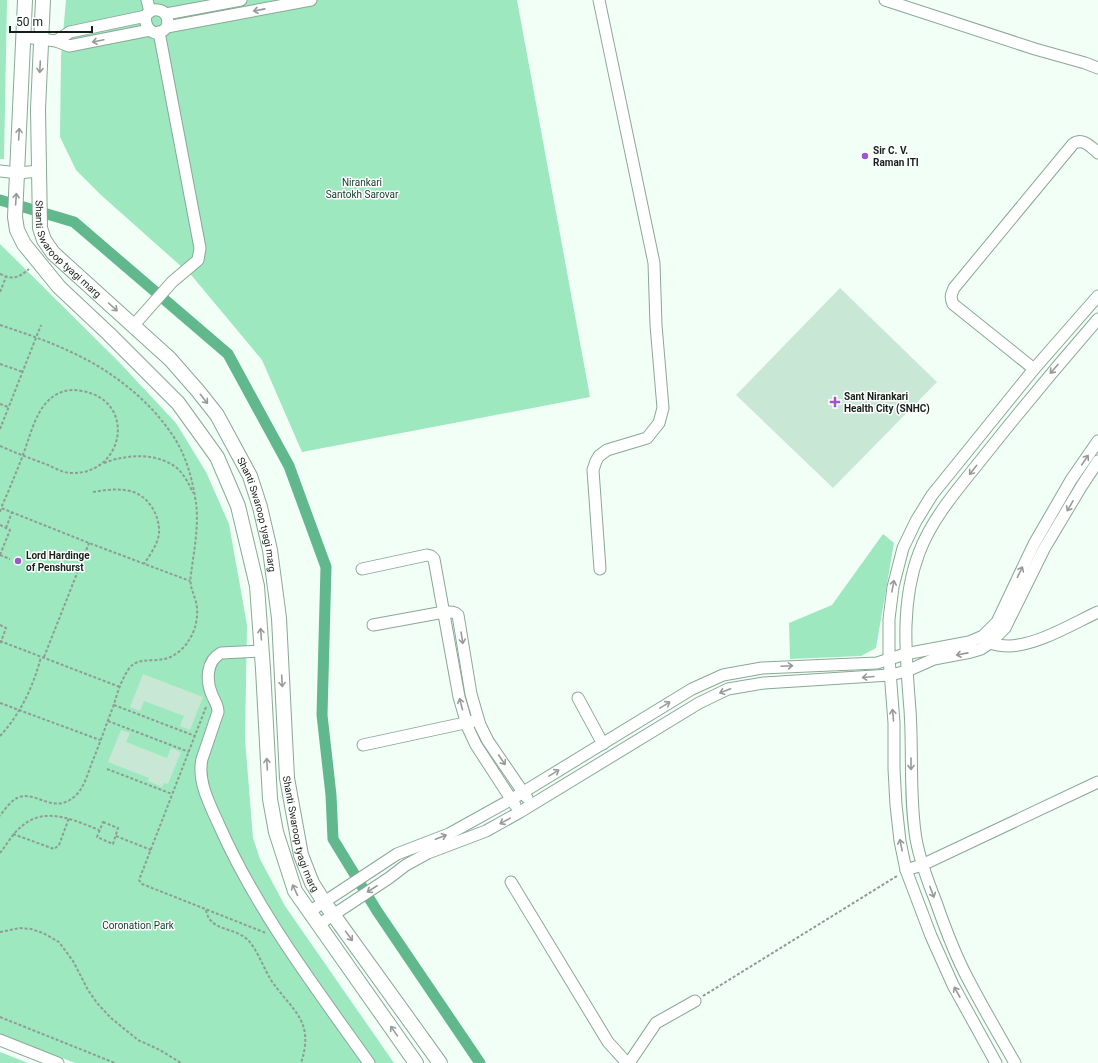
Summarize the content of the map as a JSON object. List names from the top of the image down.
{
  "streets": {
    "main road": ["Shanti Swaroop tyagi marg"]
  },
  "parks": ["Nirankari Santokh Sarovar", "Coronation Park"],
  "places": {
    "other": ["Sir C. V. Raman ITI", "Lord Hardinge of Penshurst"],
    "health": ["Sant Nirankari Health City (SNHC)"]
  },
  "scale_bar": "50 m"
}
